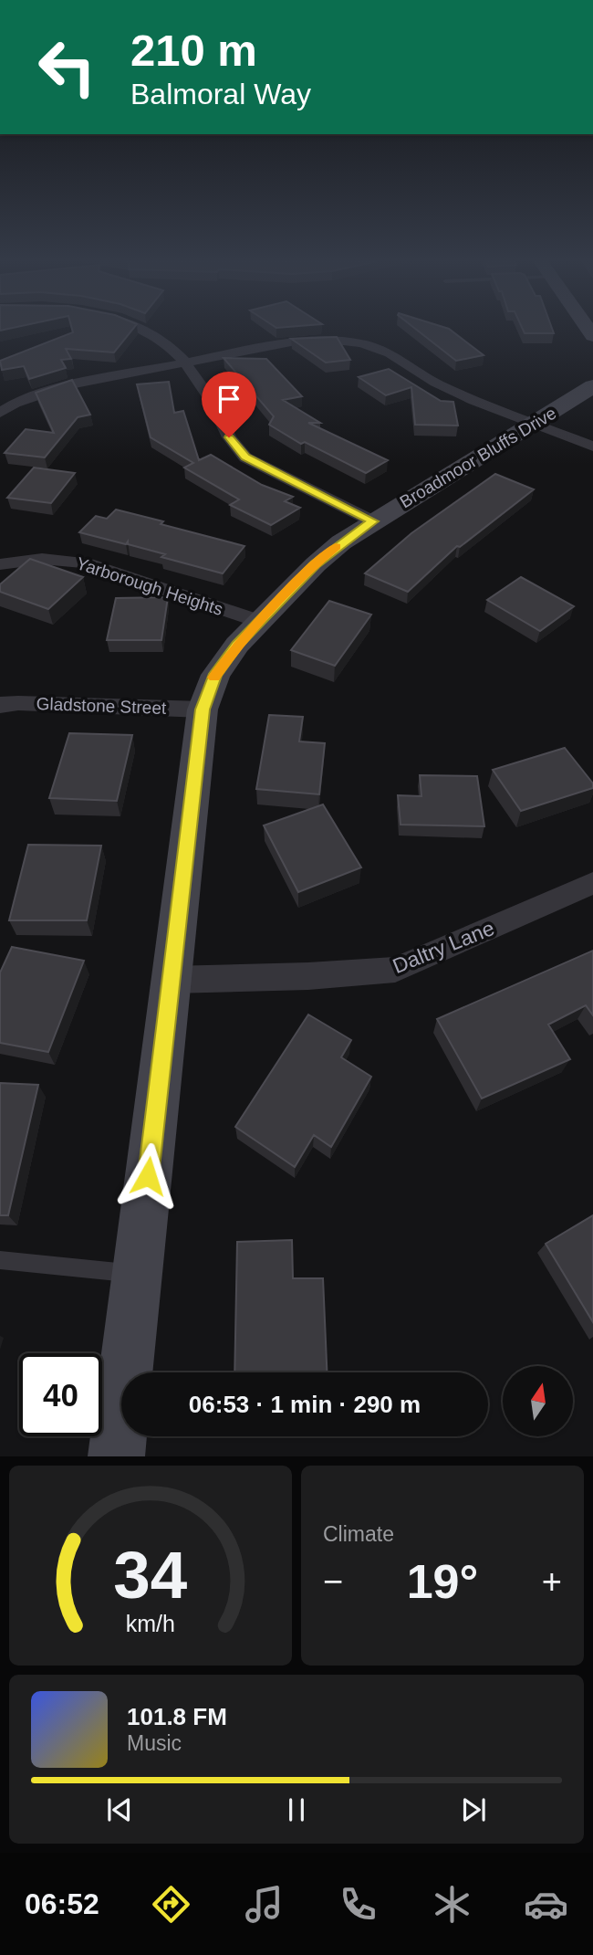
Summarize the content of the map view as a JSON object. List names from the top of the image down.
{
  "streets": {
    "street": [
      "Broadmoor Bluffs Drive",
      "Yarborough Heights",
      "Gladstone Street",
      "Daltry Lane"
    ]
  },
  "crossings": [
    ["Broadmoor Bluffs Drive", "Yarborough Heights"],
    ["Broadmoor Bluffs Drive", "Gladstone Street"],
    ["Broadmoor Bluffs Drive", "Daltry Lane"]
  ],
  "north": "top",
  "page": {
    "turn": ["210 m", "Balmoral Way"],
    "limit": "40",
    "trip": "06:53 · 1 min · 290 m",
    "tile": "Climate",
    "heat": ["−", "19°", "+"],
    "song": ["101.8 FM", "Music"],
    "tabs": "06:52",
    "gauge": ["34", "km/h"]
  }
}
